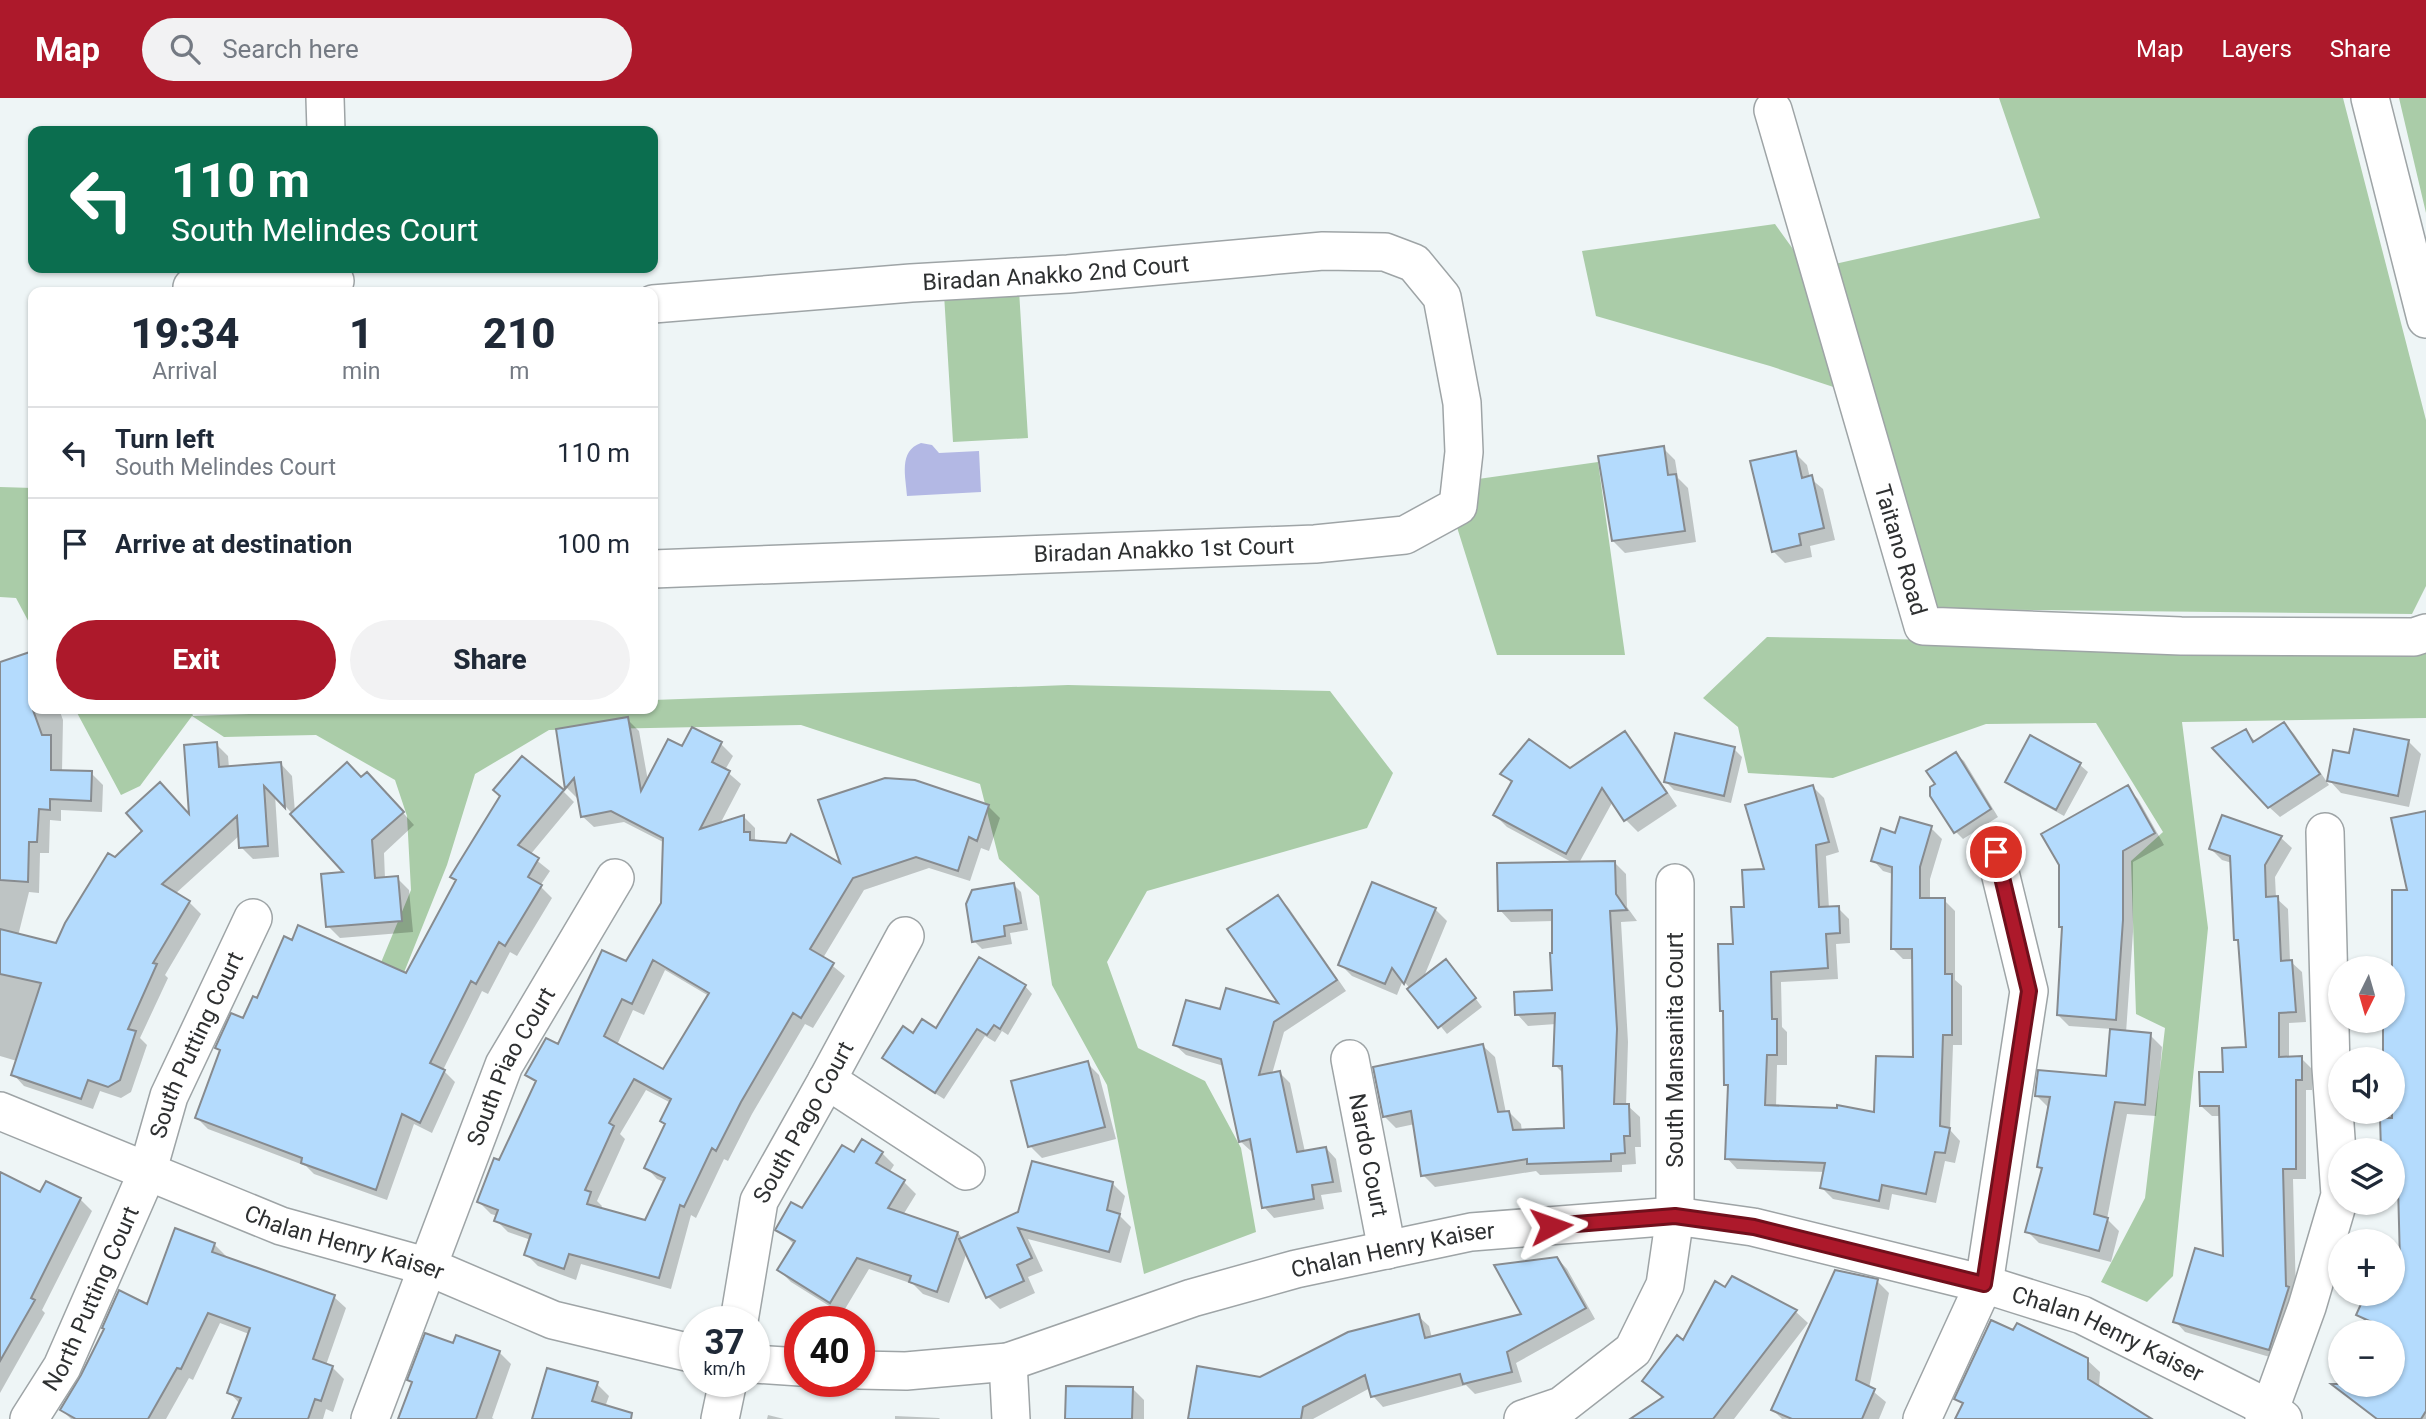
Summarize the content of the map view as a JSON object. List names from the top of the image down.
{
  "streets": {
    "street": [
      "Biradan Anakko 2nd Court",
      "Biradan Anakko 1st Court",
      "Taitano Road",
      "South Putting Court",
      "South Mansanita Court",
      "South Piao Court",
      "South Pago Court",
      "Nardo Court",
      "Chalan Henry Kaiser",
      "North Putting Court"
    ]
  },
  "crossings": [
    ["Biradan Anakko 2nd Court", "Biradan Anakko 1st Court"],
    ["South Putting Court", "Chalan Henry Kaiser"],
    ["South Putting Court", "North Putting Court"],
    ["South Mansanita Court", "Chalan Henry Kaiser"],
    ["South Piao Court", "Chalan Henry Kaiser"],
    ["Nardo Court", "Chalan Henry Kaiser"],
    ["Chalan Henry Kaiser", "North Putting Court"]
  ],
  "north": "bottom",
  "page": {
    "header": "Map",
    "search": "Search here",
    "nav": ["Map", "Layers", "Share"],
    "turn": ["110 m", "South Melindes Court"],
    "eta": [
      "19:34",
      "Arrival",
      "1",
      "min",
      "210",
      "m"
    ],
    "list": [
      {
        "name": "Turn left",
        "note": "South Melindes Court",
        "value": "110 m"
      },
      {
        "name": "Arrive at destination",
        "value": "100 m"
      }
    ],
    "buttons": ["Exit", "Share"],
    "map_buttons": ["+", "−"],
    "speed": "37 km/h",
    "limit": "40"
  }
}
